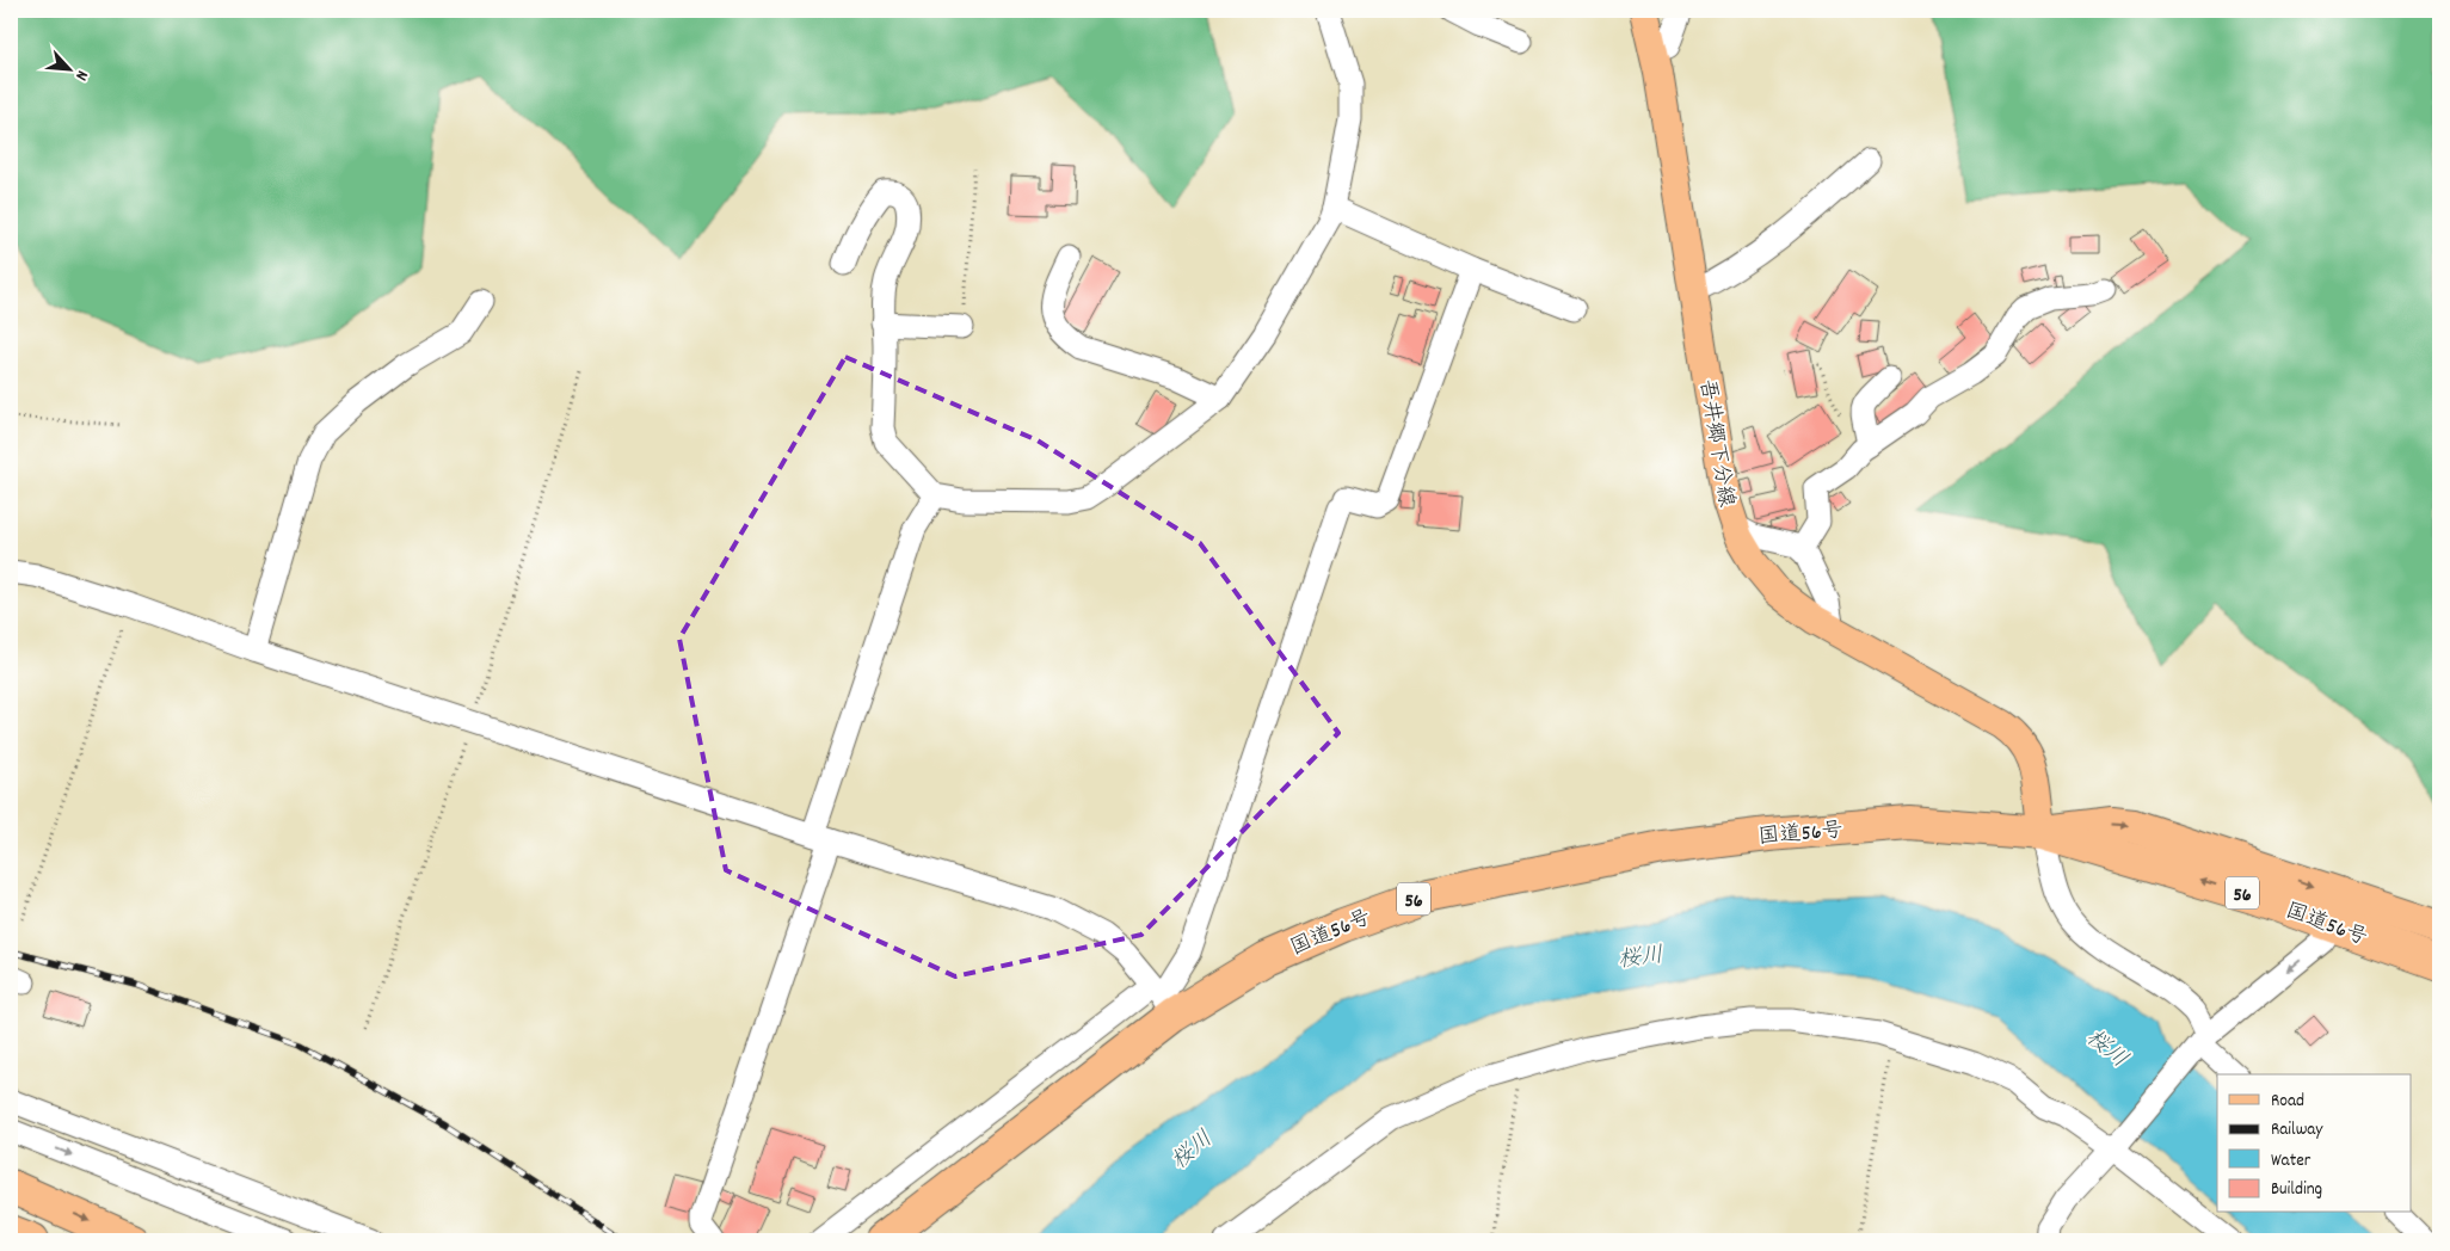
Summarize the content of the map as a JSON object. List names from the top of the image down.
{
  "streets": {
    "highway": ["国道56号", "56"],
    "main road": ["吾井郷下分線"]
  },
  "crossings": [
    ["吾井郷下分線", "国道56号"]
  ],
  "water": ["桜川"],
  "legend": [
    "Road",
    "Railway",
    "Water",
    "Building"
  ],
  "north": "bottom right"
}
